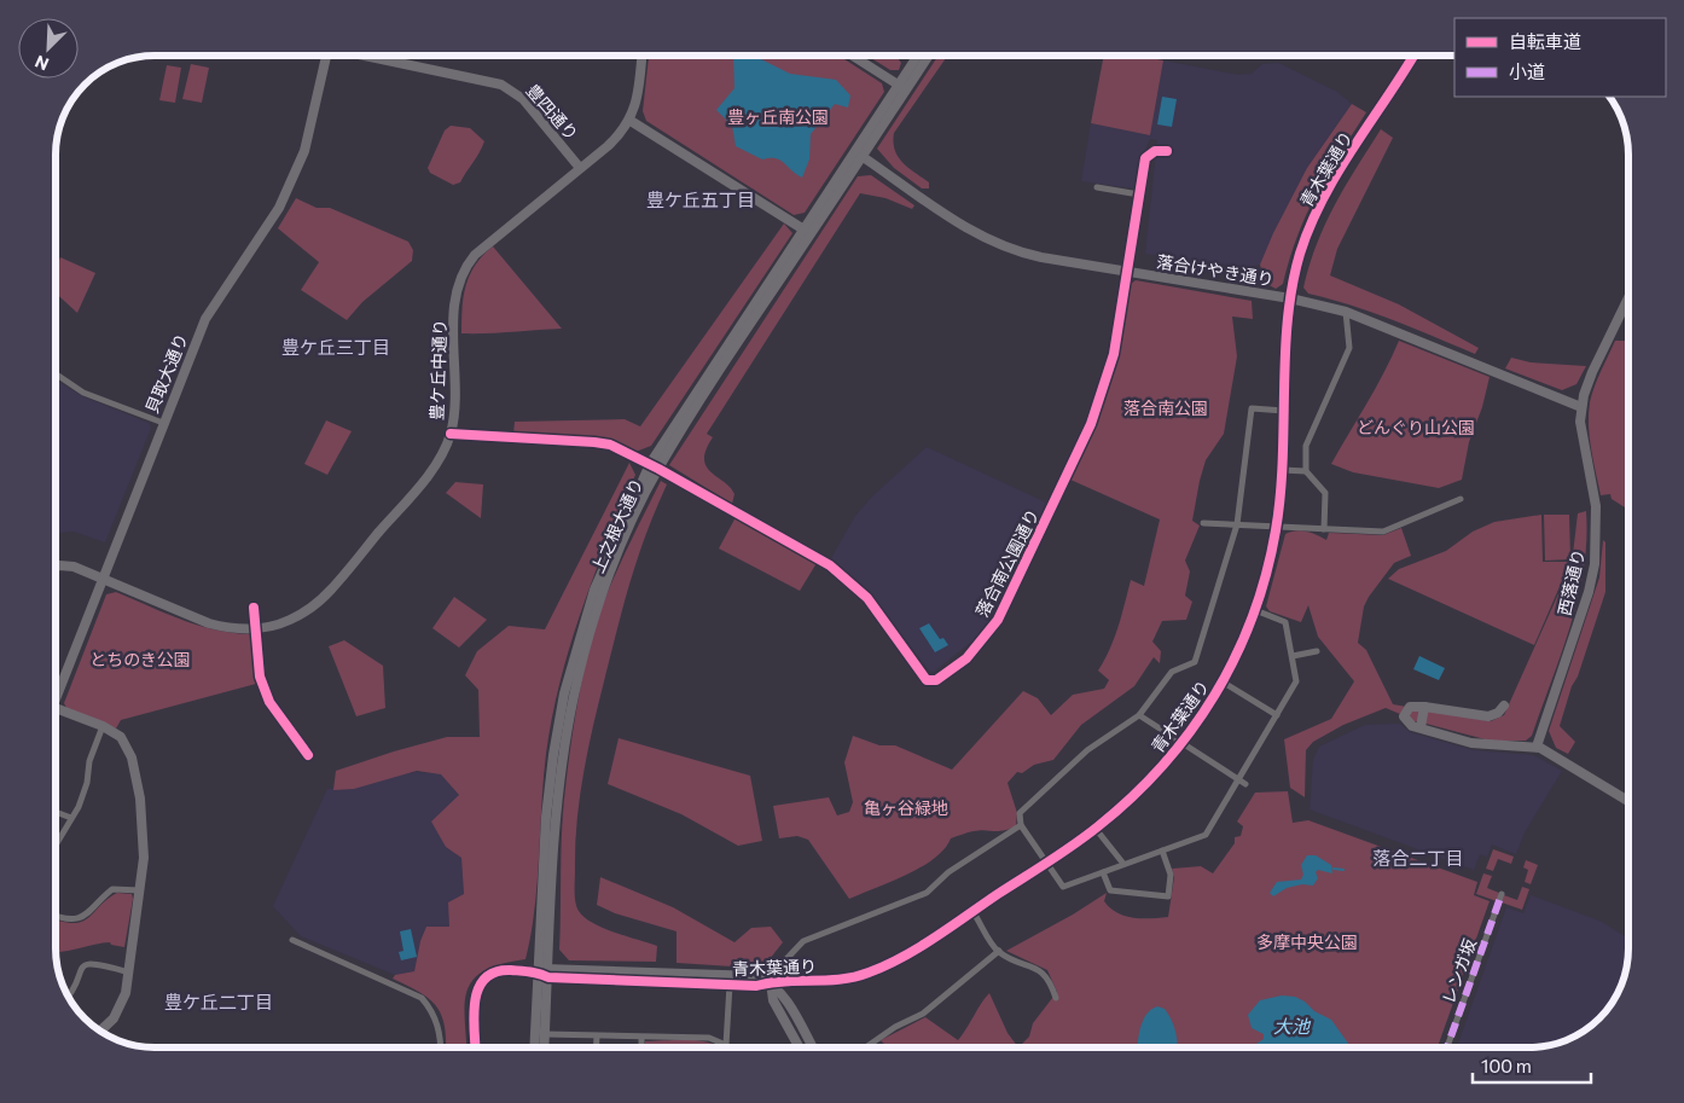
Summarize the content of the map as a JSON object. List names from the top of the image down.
{
  "streets": {
    "street": [
      "豊四通り",
      "青木葉通り",
      "落合けやき通り",
      "豊ケ丘中通り",
      "貝取大通り",
      "上之根大通り",
      "落合南公園通り",
      "西落通り",
      "レンガ坂"
    ]
  },
  "crossings": [
    ["豊四通り", "豊ケ丘中通り"],
    ["青木葉通り", "落合けやき通り"],
    ["青木葉通り", "上之根大通り"],
    ["落合けやき通り", "上之根大通り"],
    ["落合けやき通り", "落合南公園通り"],
    ["落合けやき通り", "西落通り"],
    ["豊ケ丘中通り", "貝取大通り"],
    ["上之根大通り", "落合南公園通り"]
  ],
  "districts": [
    "豊ケ丘五丁目",
    "豊ケ丘三丁目",
    "落合二丁目",
    "豊ケ丘二丁目"
  ],
  "water": ["大池"],
  "parks": [
    "豊ヶ丘南公園",
    "落合南公園",
    "どんぐり山公園",
    "とちのき公園",
    "亀ヶ谷緑地",
    "多摩中央公園"
  ],
  "legend": ["自転車道", "小道"],
  "scale_bar": "100 m",
  "north": "bottom left"
}
